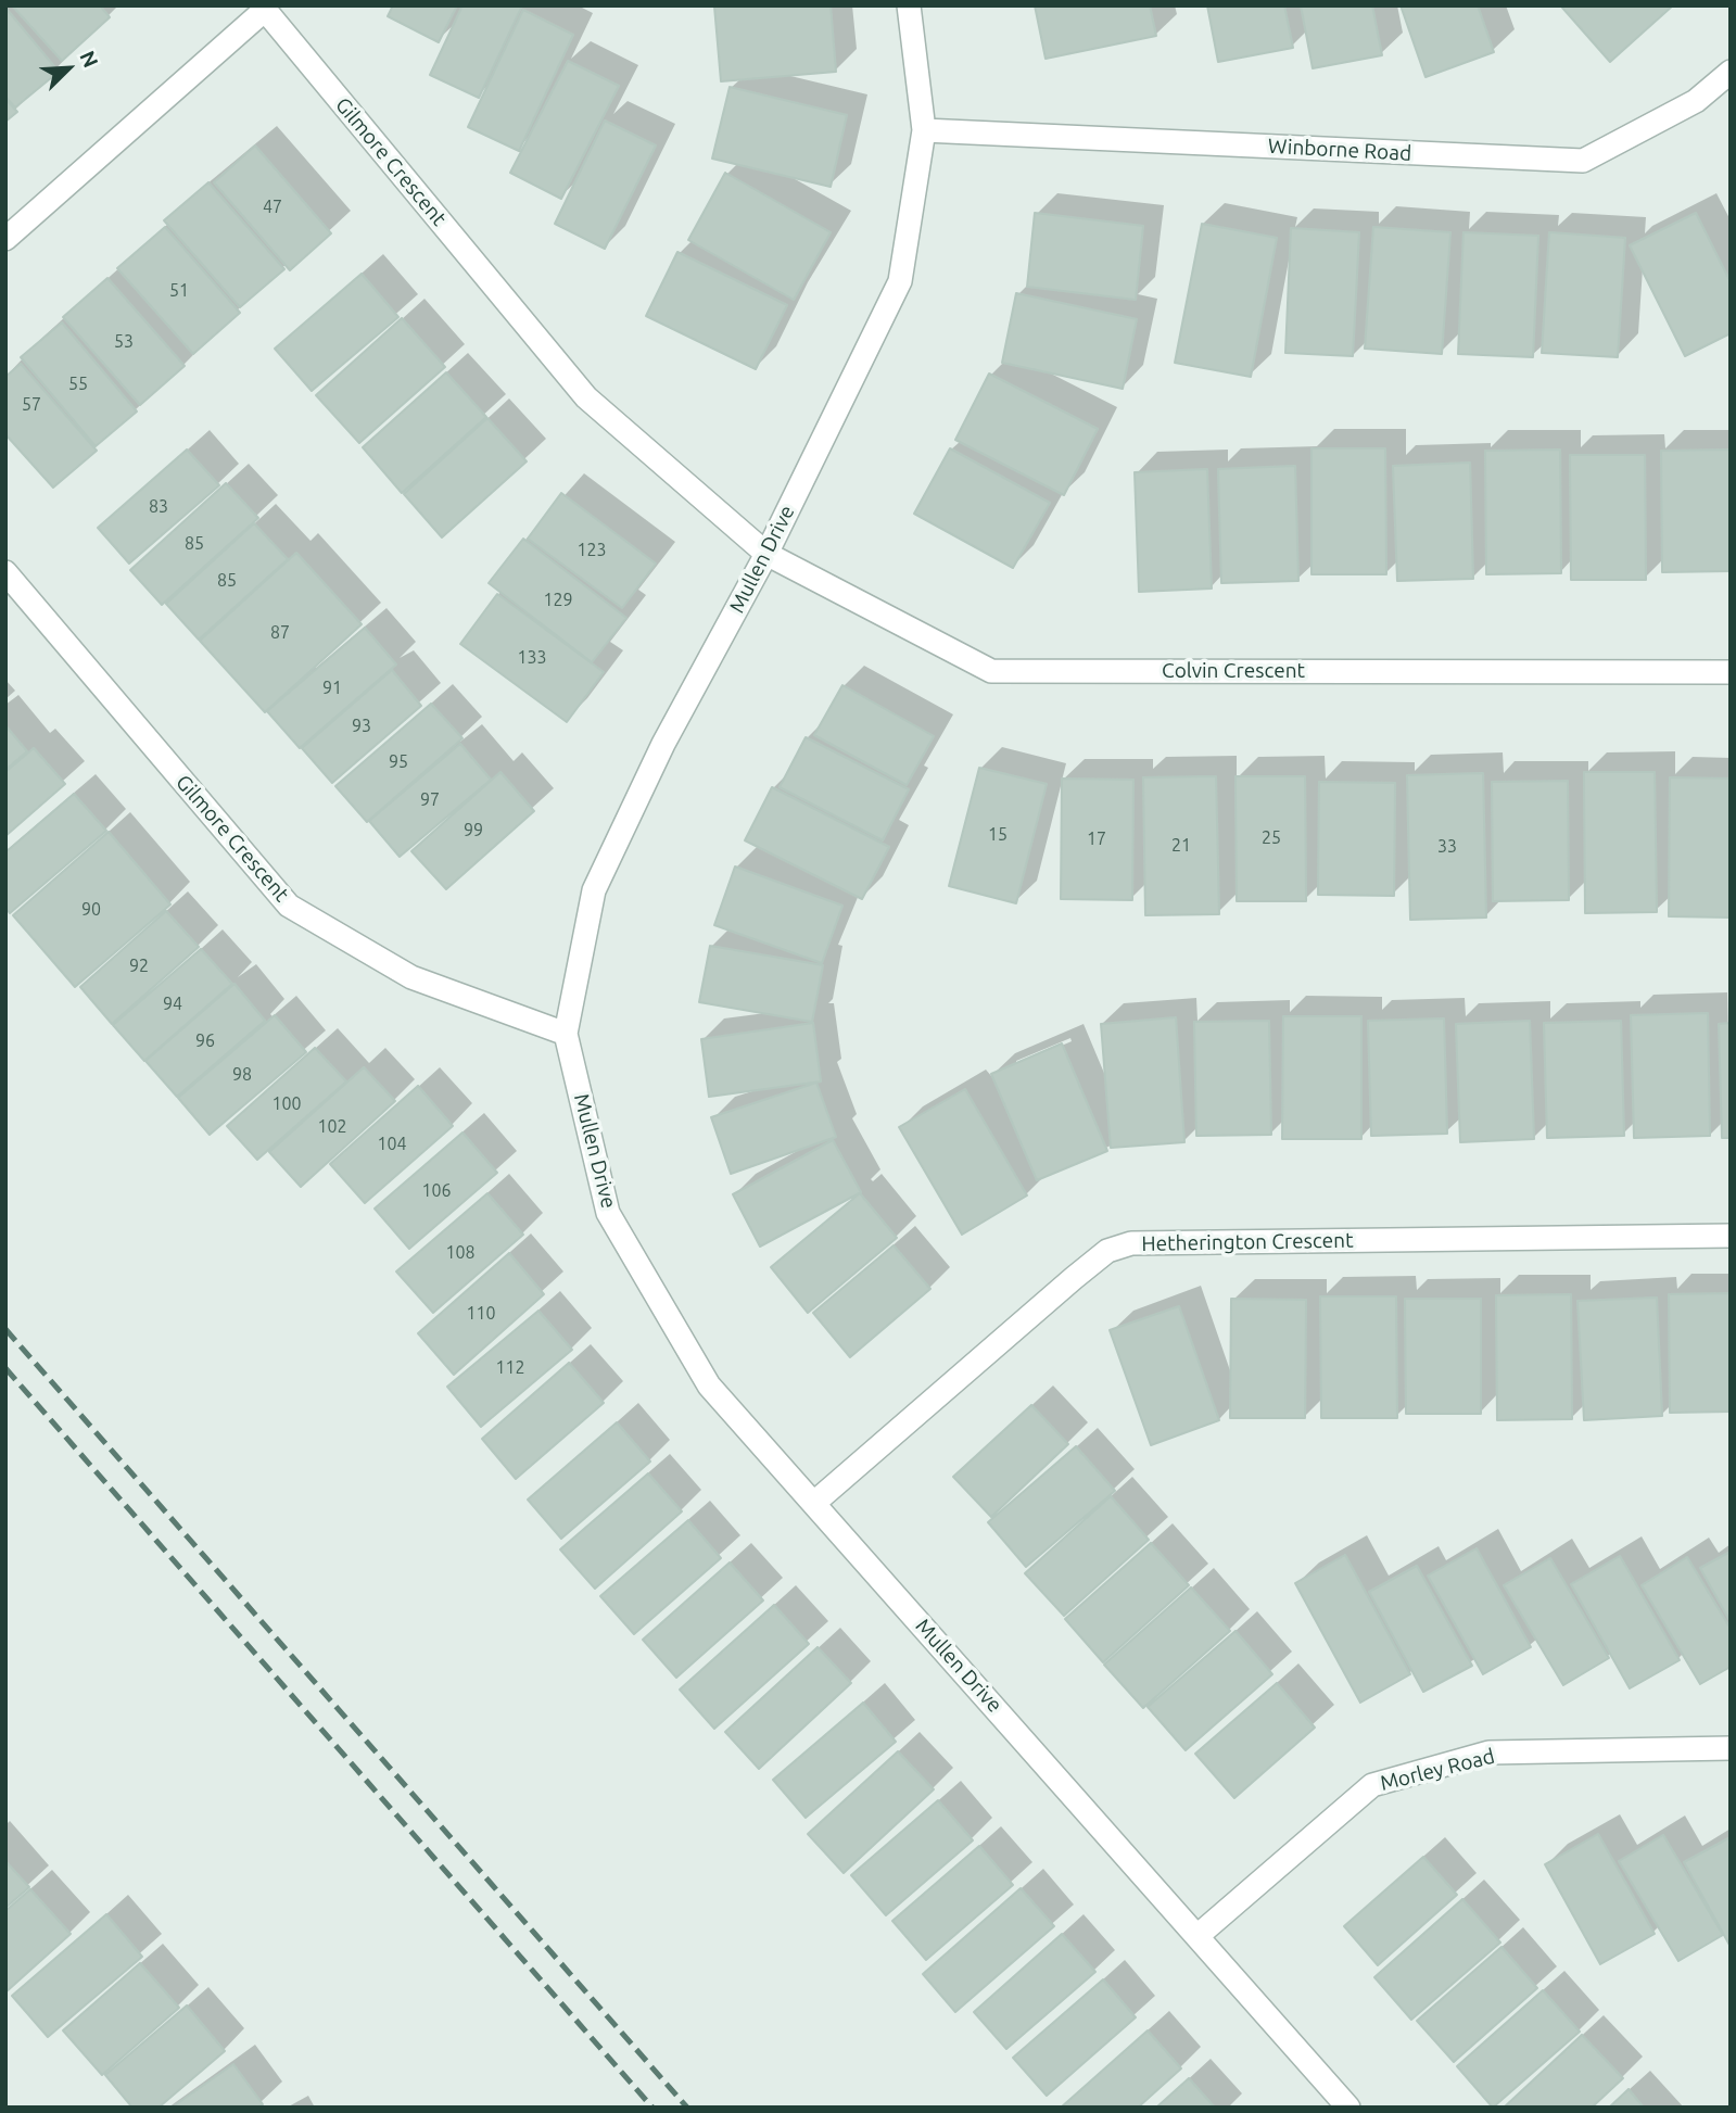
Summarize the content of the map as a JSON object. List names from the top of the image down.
{
  "streets": {
    "street": [
      "Winborne Road",
      "Gilmore Crescent",
      "Mullen Drive",
      "Colvin Crescent",
      "Hetherington Crescent",
      "Morley Road"
    ]
  },
  "crossings": [
    ["Winborne Road", "Mullen Drive"],
    ["Gilmore Crescent", "Mullen Drive"],
    ["Gilmore Crescent", "Colvin Crescent"],
    ["Mullen Drive", "Colvin Crescent"],
    ["Mullen Drive", "Hetherington Crescent"],
    ["Mullen Drive", "Morley Road"]
  ],
  "house_numbers": [
    "47",
    "51",
    "53",
    "55",
    "57",
    "83",
    "85",
    "123",
    "85",
    "129",
    "87",
    "133",
    "91",
    "93",
    "95",
    "97",
    "99",
    "15",
    "25",
    "17",
    "21",
    "33",
    "90",
    "92",
    "94",
    "96",
    "98",
    "100",
    "102",
    "104",
    "106",
    "108",
    "110",
    "112"
  ],
  "north": "top right"
}
